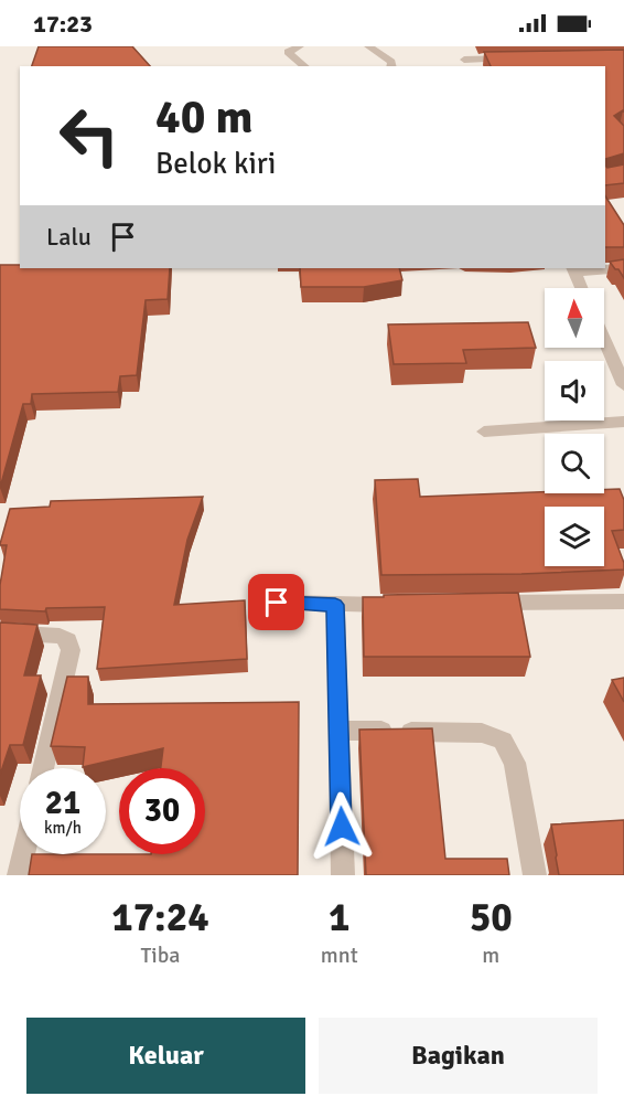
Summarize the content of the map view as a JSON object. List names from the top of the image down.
{
  "north": "top",
  "page": {
    "status": "17:23",
    "turn": ["40 m", "Belok kiri"],
    "then": "Lalu",
    "speed": "21 km/h",
    "limit": "30",
    "eta": [
      "17:24",
      "Tiba",
      "1",
      "mnt",
      "50",
      "m"
    ],
    "buttons": ["Keluar", "Bagikan"]
  }
}
